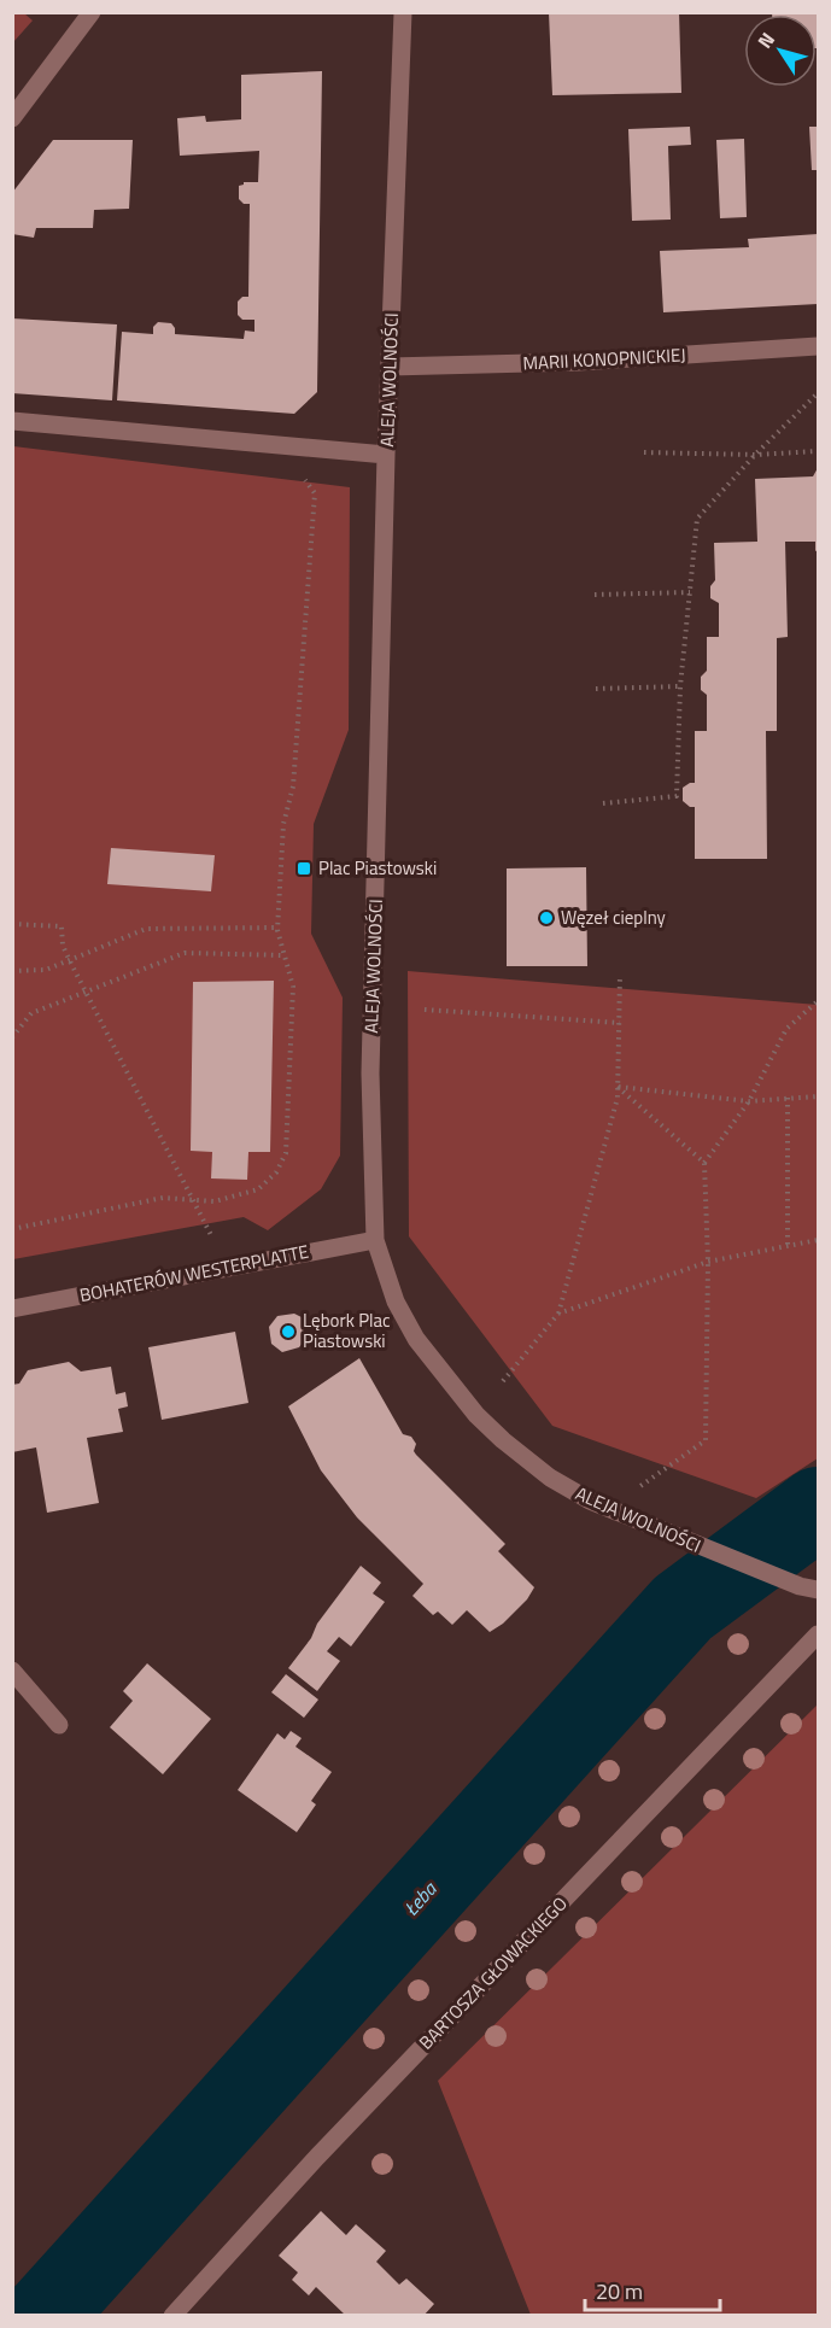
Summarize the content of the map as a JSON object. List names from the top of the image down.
{
  "streets": {
    "street": [
      "MARII KONOPNICKIEJ",
      "ALEJA WOLNOŚCI",
      "BOHATERÓW WESTERPLATTE",
      "BARTOSZA GŁOWACKIEGO"
    ]
  },
  "crossings": [
    ["MARII KONOPNICKIEJ", "ALEJA WOLNOŚCI"],
    ["ALEJA WOLNOŚCI", "BOHATERÓW WESTERPLATTE"]
  ],
  "water": ["Łeba"],
  "places": {
    "transit": ["Plac Piastowski"],
    "other": ["Węzeł cieplny", "Lębork Plac Piastowski"]
  },
  "scale_bar": "20 m",
  "north": "top left"
}
